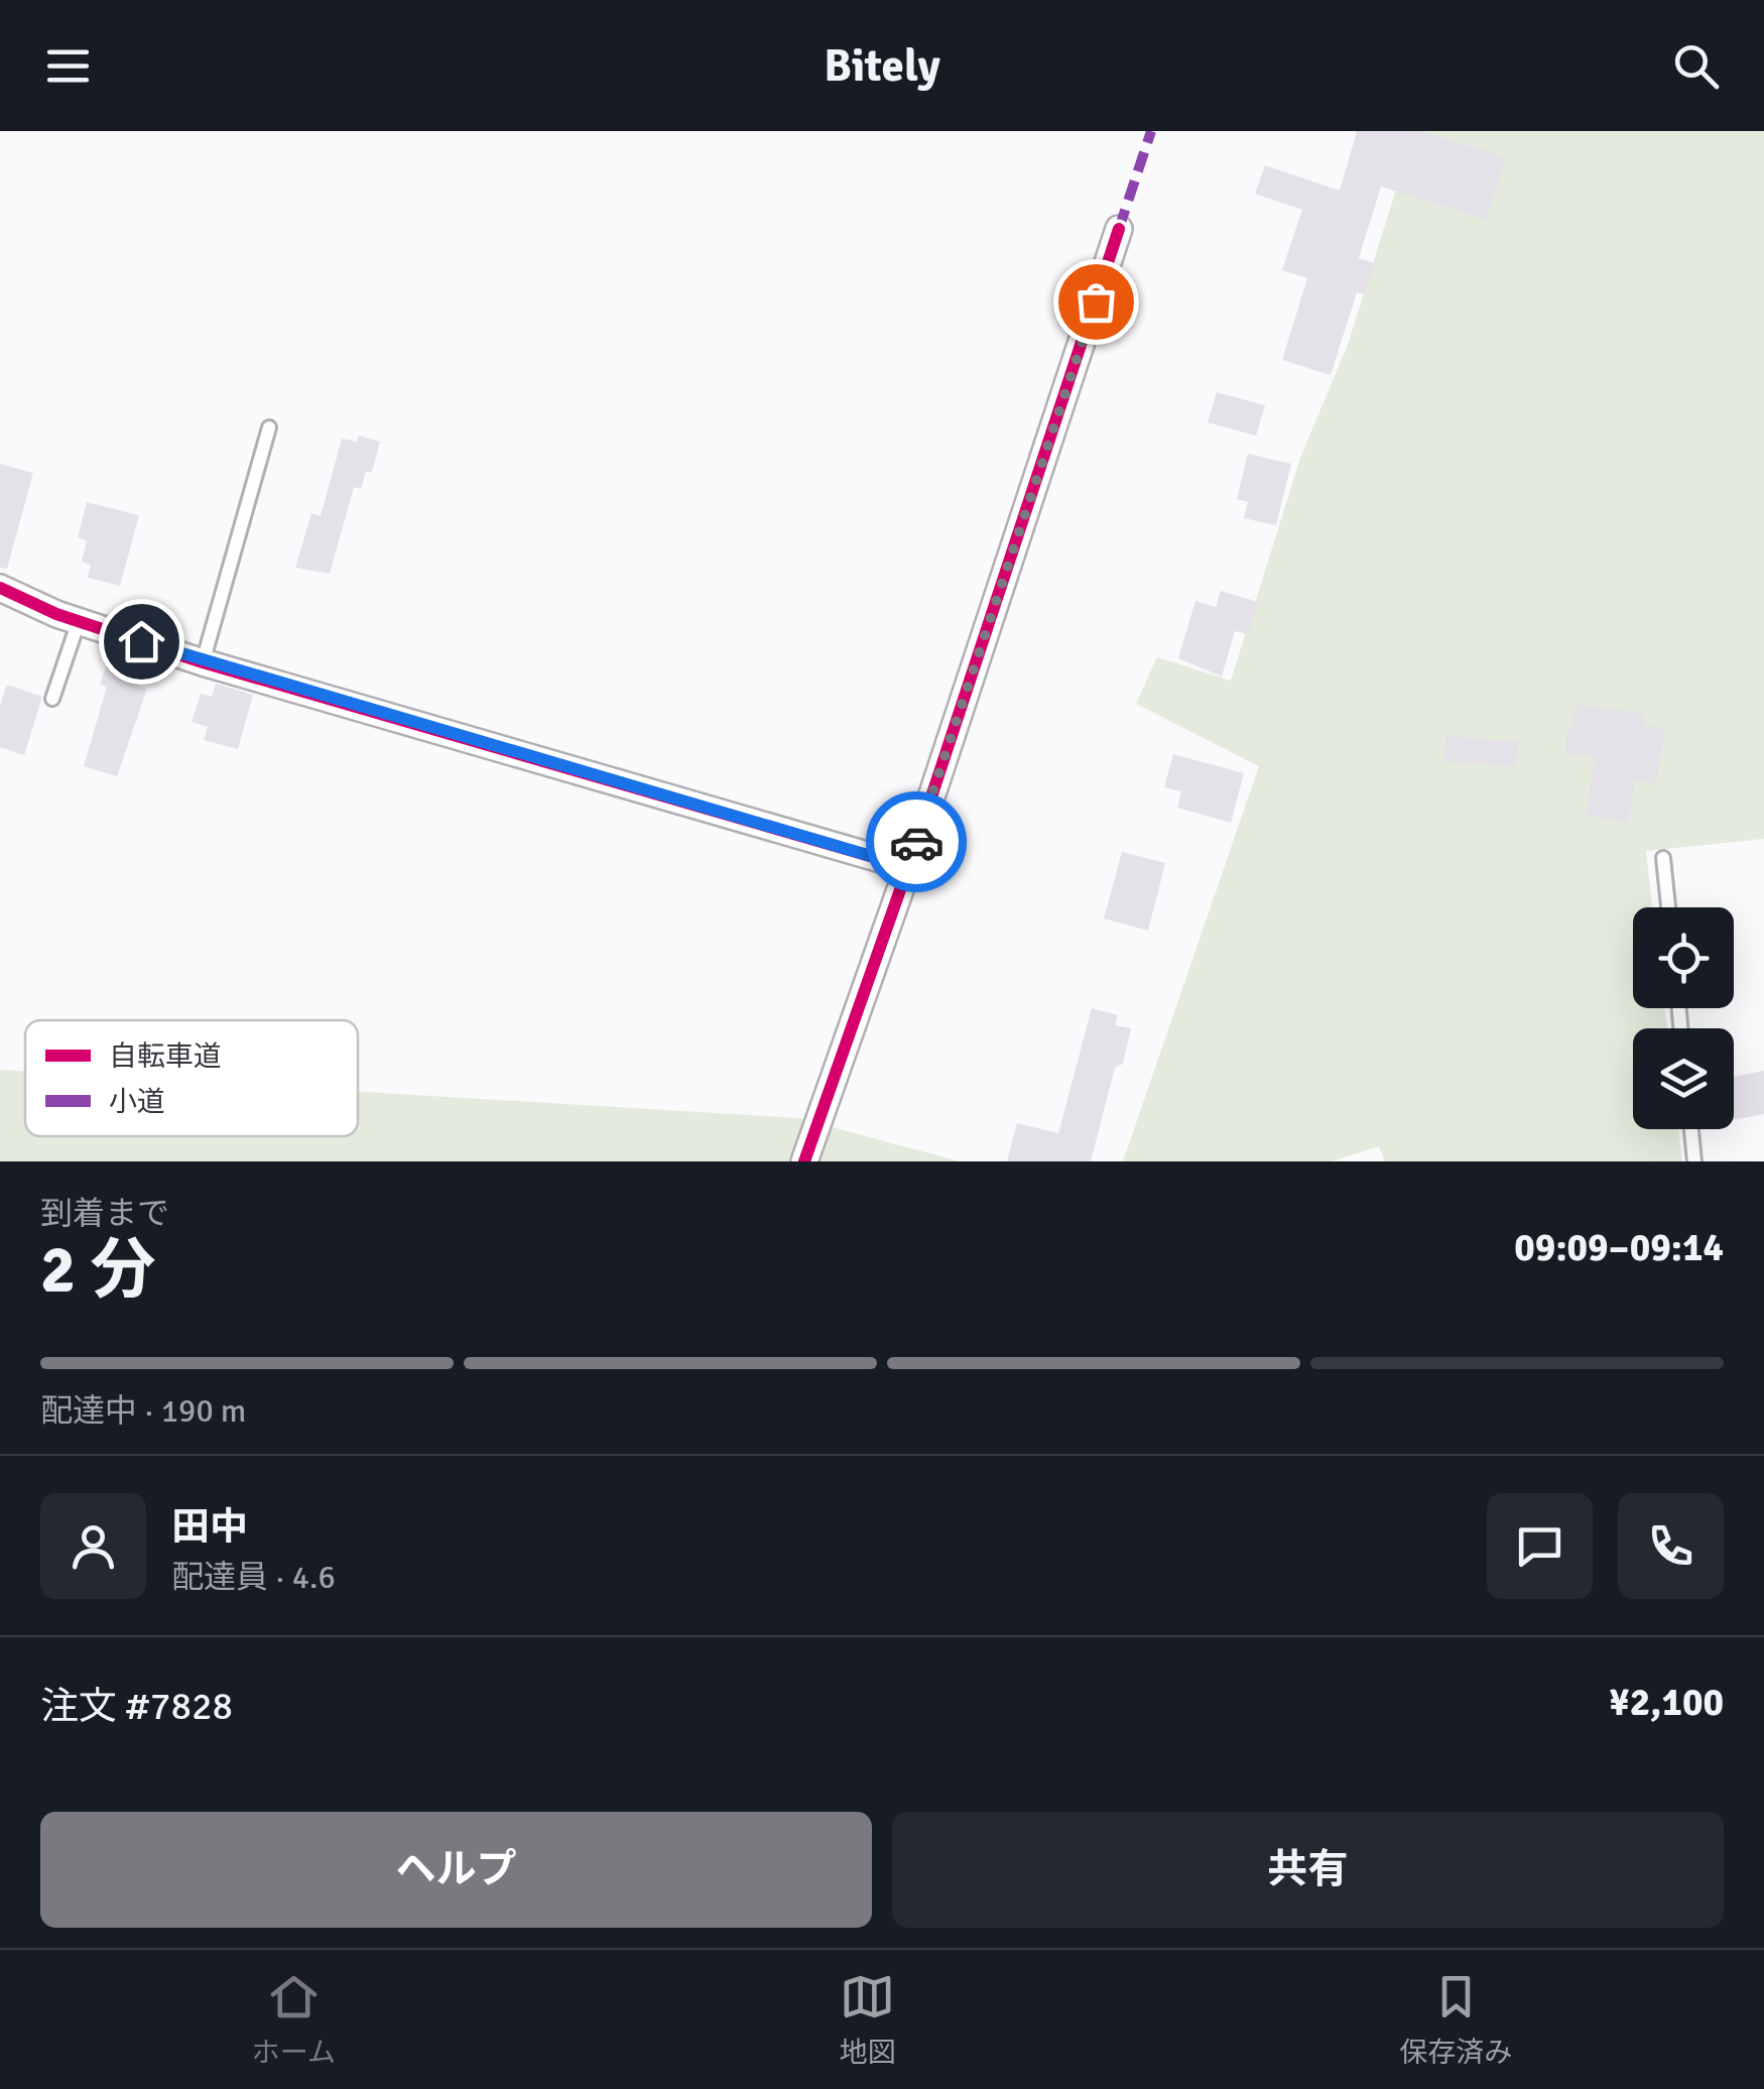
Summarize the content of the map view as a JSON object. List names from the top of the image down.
{
  "legend": ["自転車道", "小道"],
  "page": {
    "header": "Bitely",
    "heading": ["2 分", "到着まで", "09:09–09:14"],
    "panel": [
      "田中",
      "配達員 · 4.6",
      "注文 #7828",
      "¥2,100"
    ],
    "bar": "配達中 · 190 m",
    "buttons": ["ヘルプ", "共有"],
    "tabs": ["ホーム", "地図", "保存済み"]
  }
}
